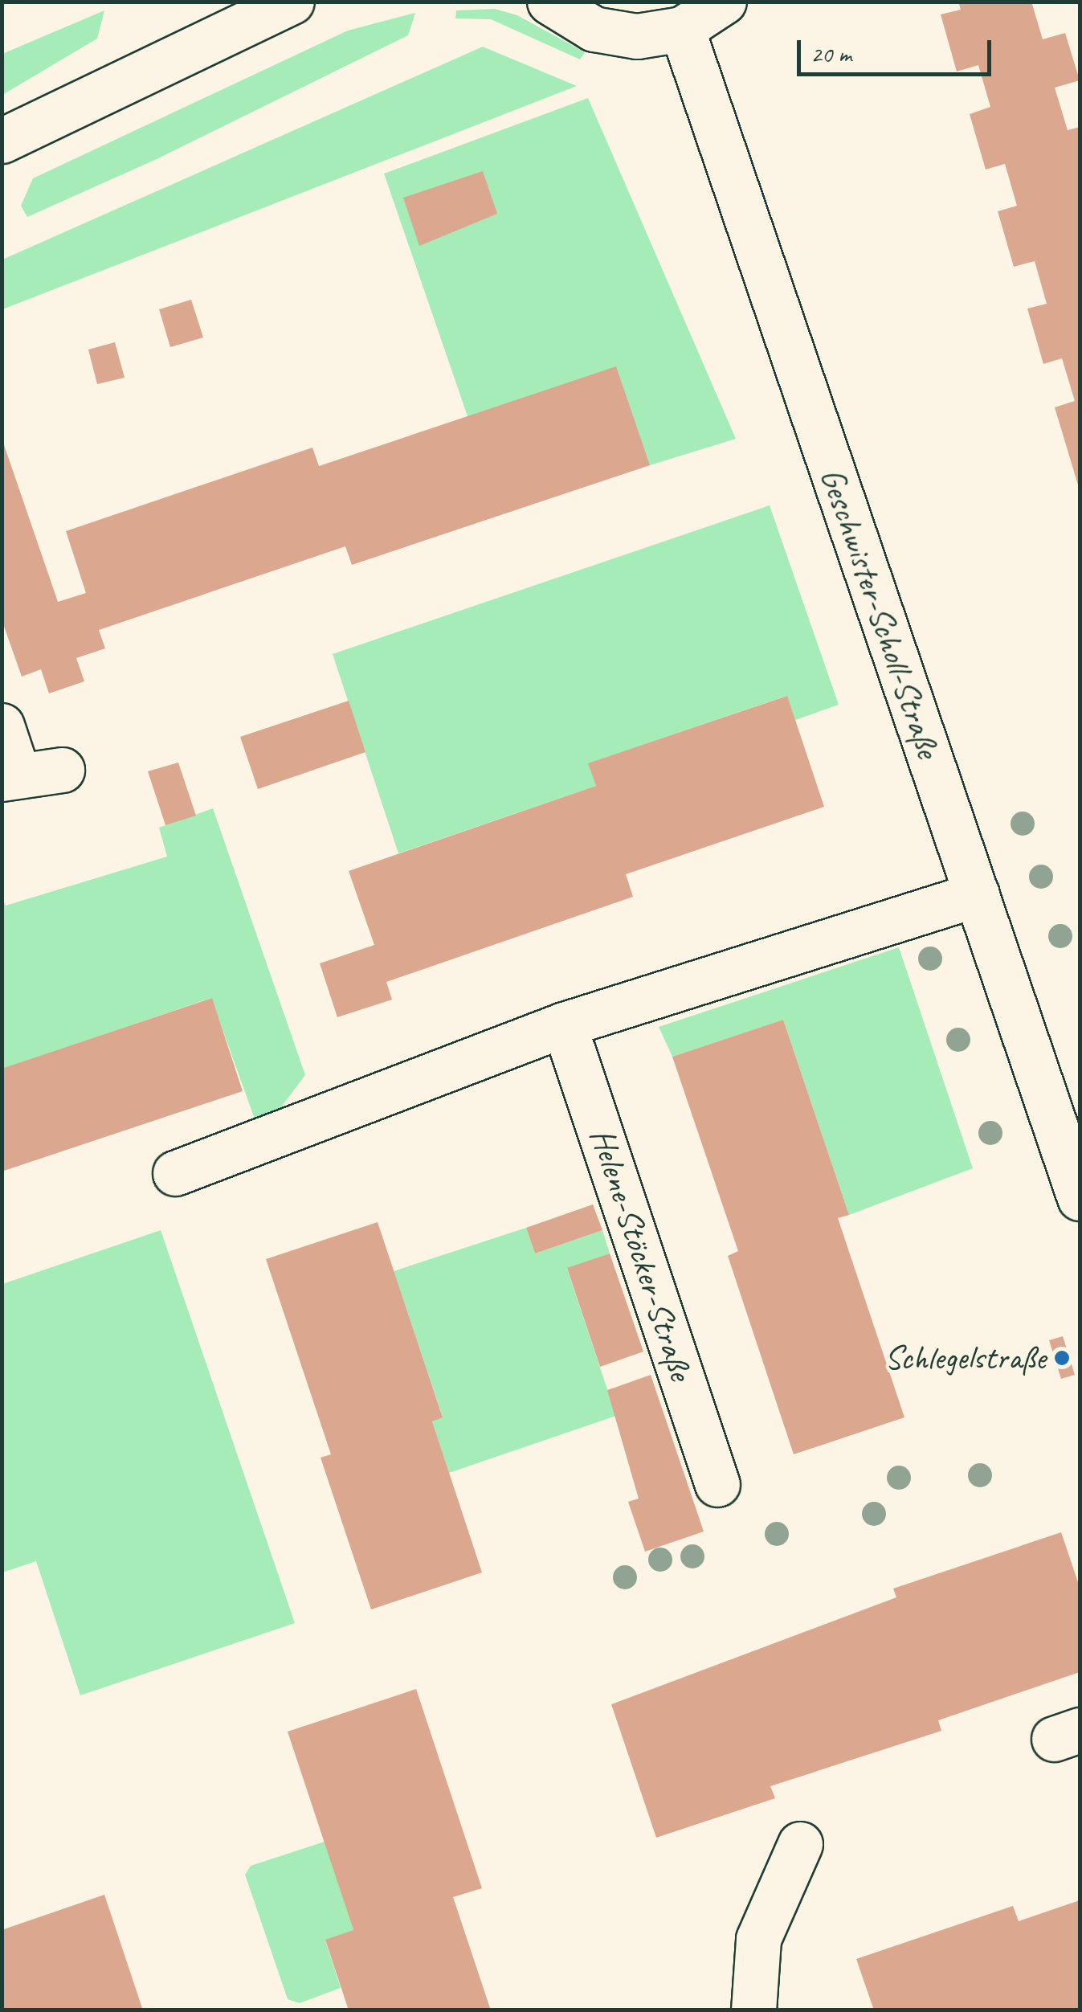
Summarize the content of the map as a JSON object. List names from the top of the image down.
{
  "streets": {
    "street": ["Geschwister-Scholl-Straße", "Helene-Stöcker-Straße"]
  },
  "places": ["Schlegelstraße"],
  "scale_bar": "20 m"
}
